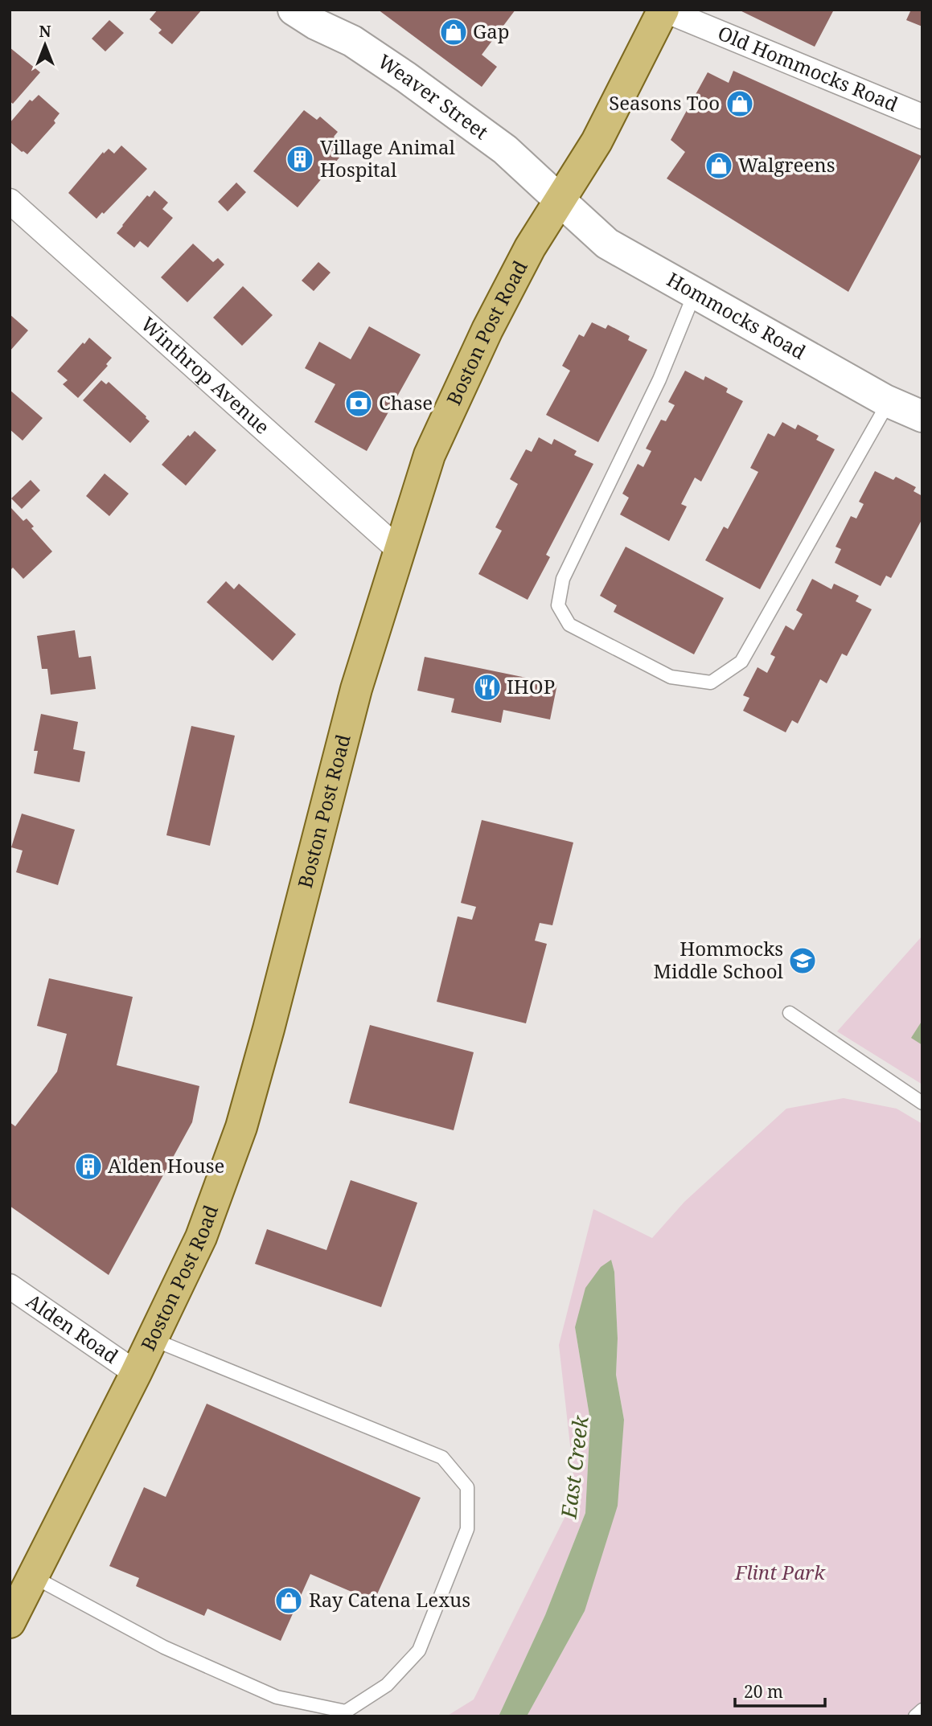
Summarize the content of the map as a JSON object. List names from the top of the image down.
{
  "streets": {
    "main road": ["Boston Post Road"],
    "street": [
      "Old Hommocks Road",
      "Weaver Street",
      "Hommocks Road",
      "Winthrop Avenue",
      "Alden Road"
    ]
  },
  "crossings": [
    ["Old Hommocks Road", "Boston Post Road"],
    ["Weaver Street", "Hommocks Road"],
    ["Weaver Street", "Boston Post Road"],
    ["Hommocks Road", "Boston Post Road"],
    ["Boston Post Road", "Winthrop Avenue"],
    ["Boston Post Road", "Alden Road"]
  ],
  "water": ["East Creek"],
  "parks": ["Flint Park"],
  "places": {
    "shop": [
      "Gap",
      "Seasons Too",
      "Walgreens",
      "Ray Catena Lexus"
    ],
    "building": ["Village Animal Hospital", "Alden House"],
    "bank": ["Chase"],
    "restaurant": ["IHOP"],
    "school or university": ["Hommocks Middle School"]
  },
  "scale_bar": "20 m",
  "north": "top"
}
